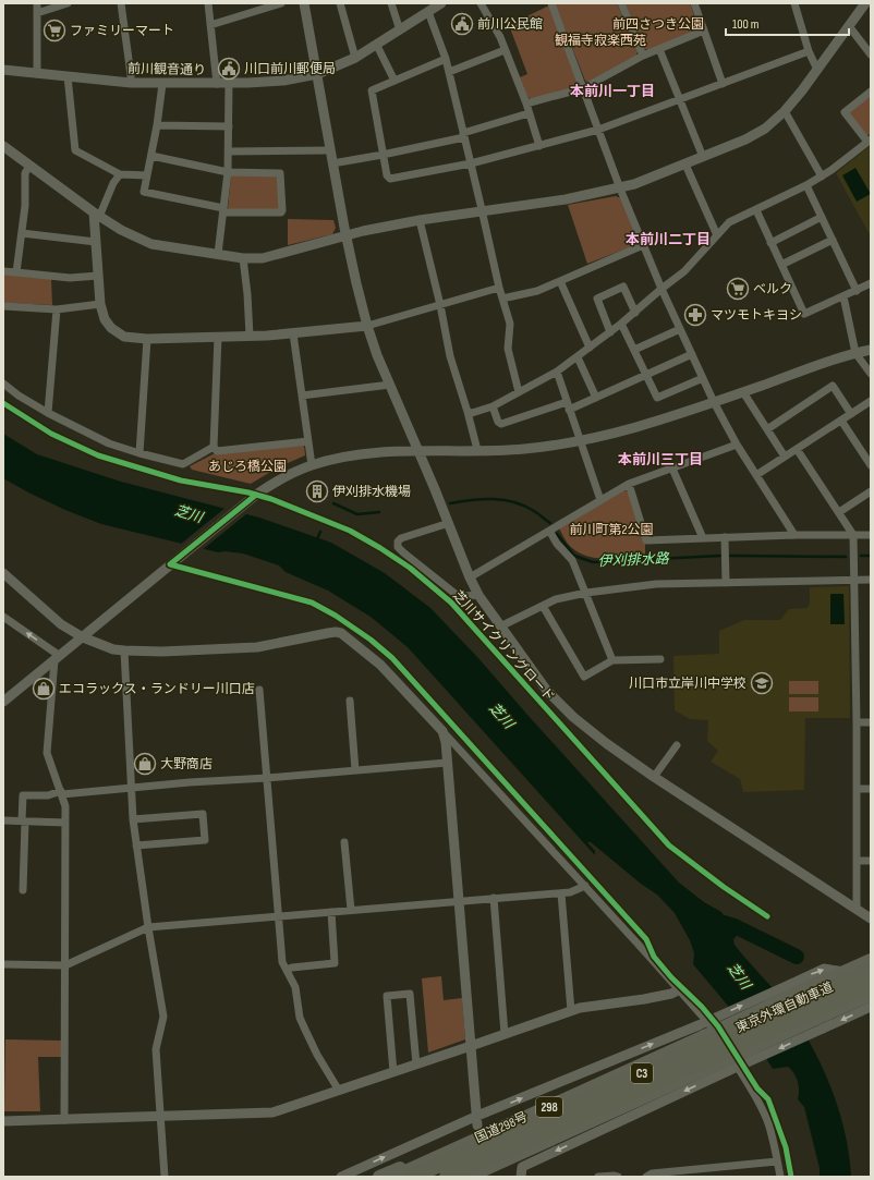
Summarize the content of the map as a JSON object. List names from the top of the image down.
{
  "streets": {
    "highway": [
      "東京外環自動車道",
      "C3",
      "298",
      "国道298号"
    ],
    "street": ["前川観音通り"],
    "cycle path": ["芝川サイクリングロード"]
  },
  "crossings": [
    ["298", "国道298号"]
  ],
  "districts": ["本前川一丁目", "本前川二丁目", "本前川三丁目"],
  "water": ["芝川", "伊刈排水路"],
  "parks": [
    "前四さつき公園",
    "観福寺寂楽西苑",
    "あじろ橋公園",
    "前川町第2公園"
  ],
  "places": {
    "public building": ["前川公民館", "川口前川郵便局"],
    "supermarket": ["ファミリーマート", "ベルク"],
    "pharmacy": ["マツモトキヨシ"],
    "building": ["伊刈排水機場"],
    "school or university": ["川口市立岸川中学校"],
    "shop": ["エコラックス・ランドリー川口店", "大野商店"]
  },
  "scale_bar": "100 m"
}
